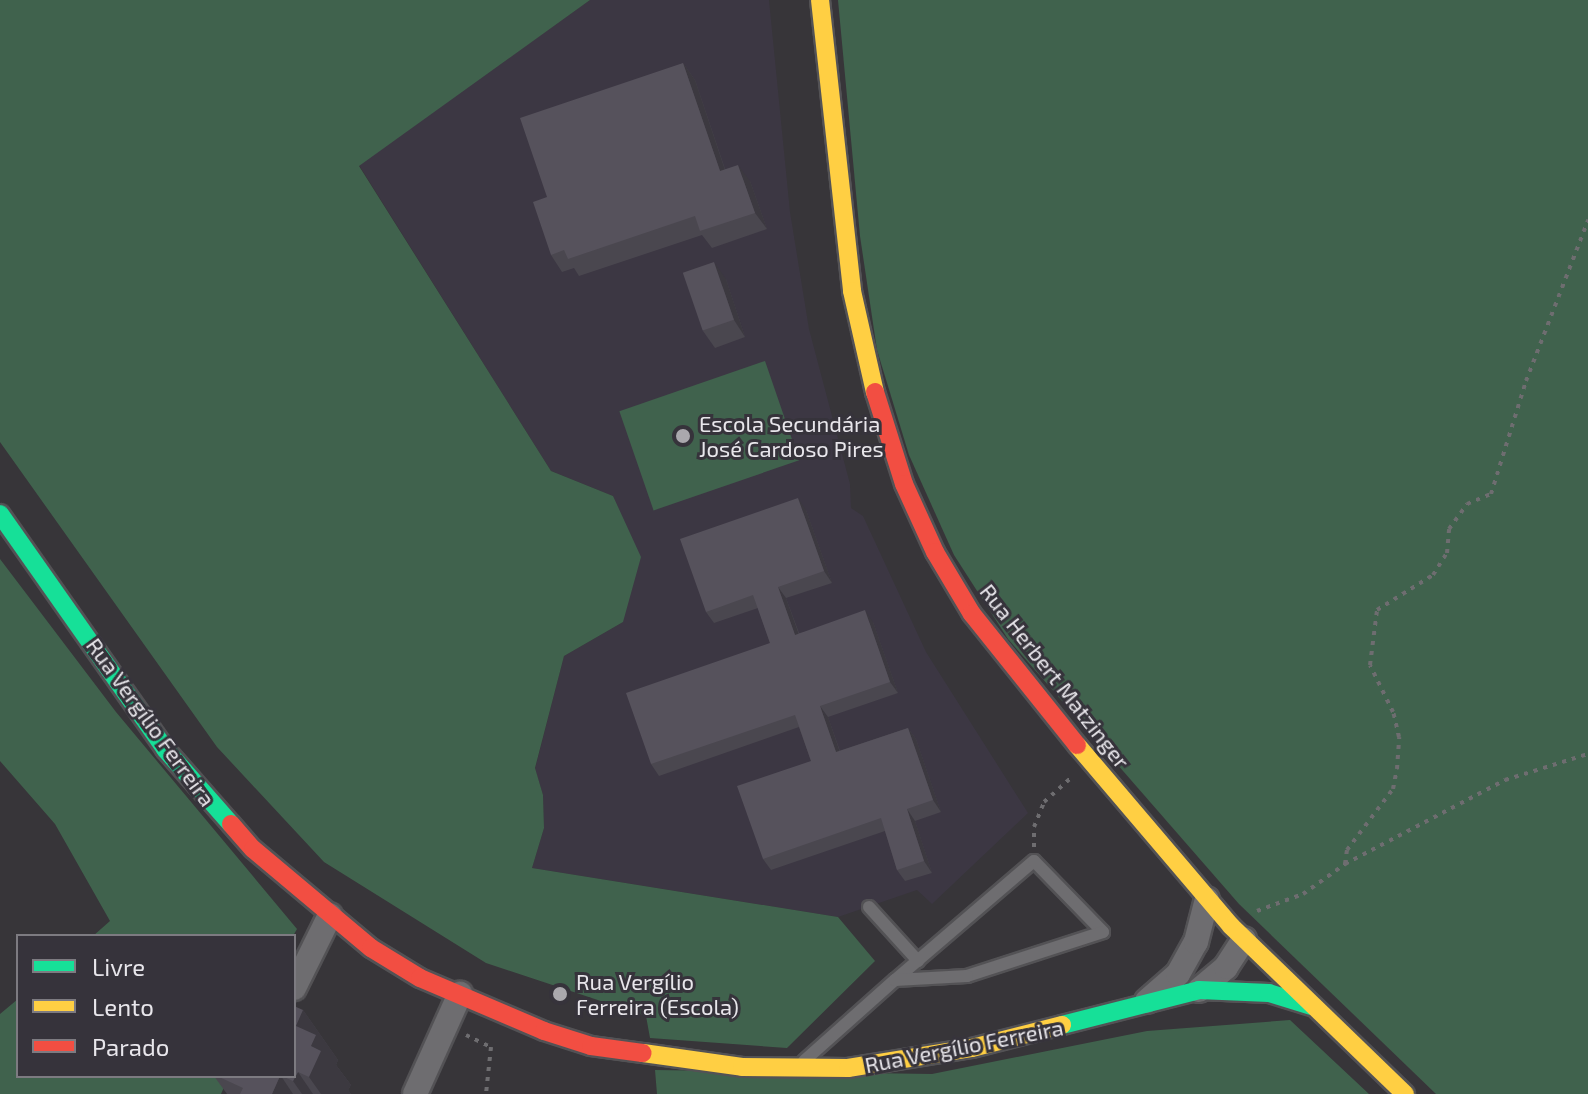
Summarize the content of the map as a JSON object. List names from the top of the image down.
{
  "streets": {
    "street": ["Rua Herbert Matzinger", "Rua Vergílio Ferreira"]
  },
  "crossings": [
    ["Rua Herbert Matzinger", "Rua Vergílio Ferreira"]
  ],
  "places": ["Escola Secundária José Cardoso Pires", "Rua Vergílio Ferreira (Escola)"],
  "legend": ["Livre", "Lento", "Parado"]
}
